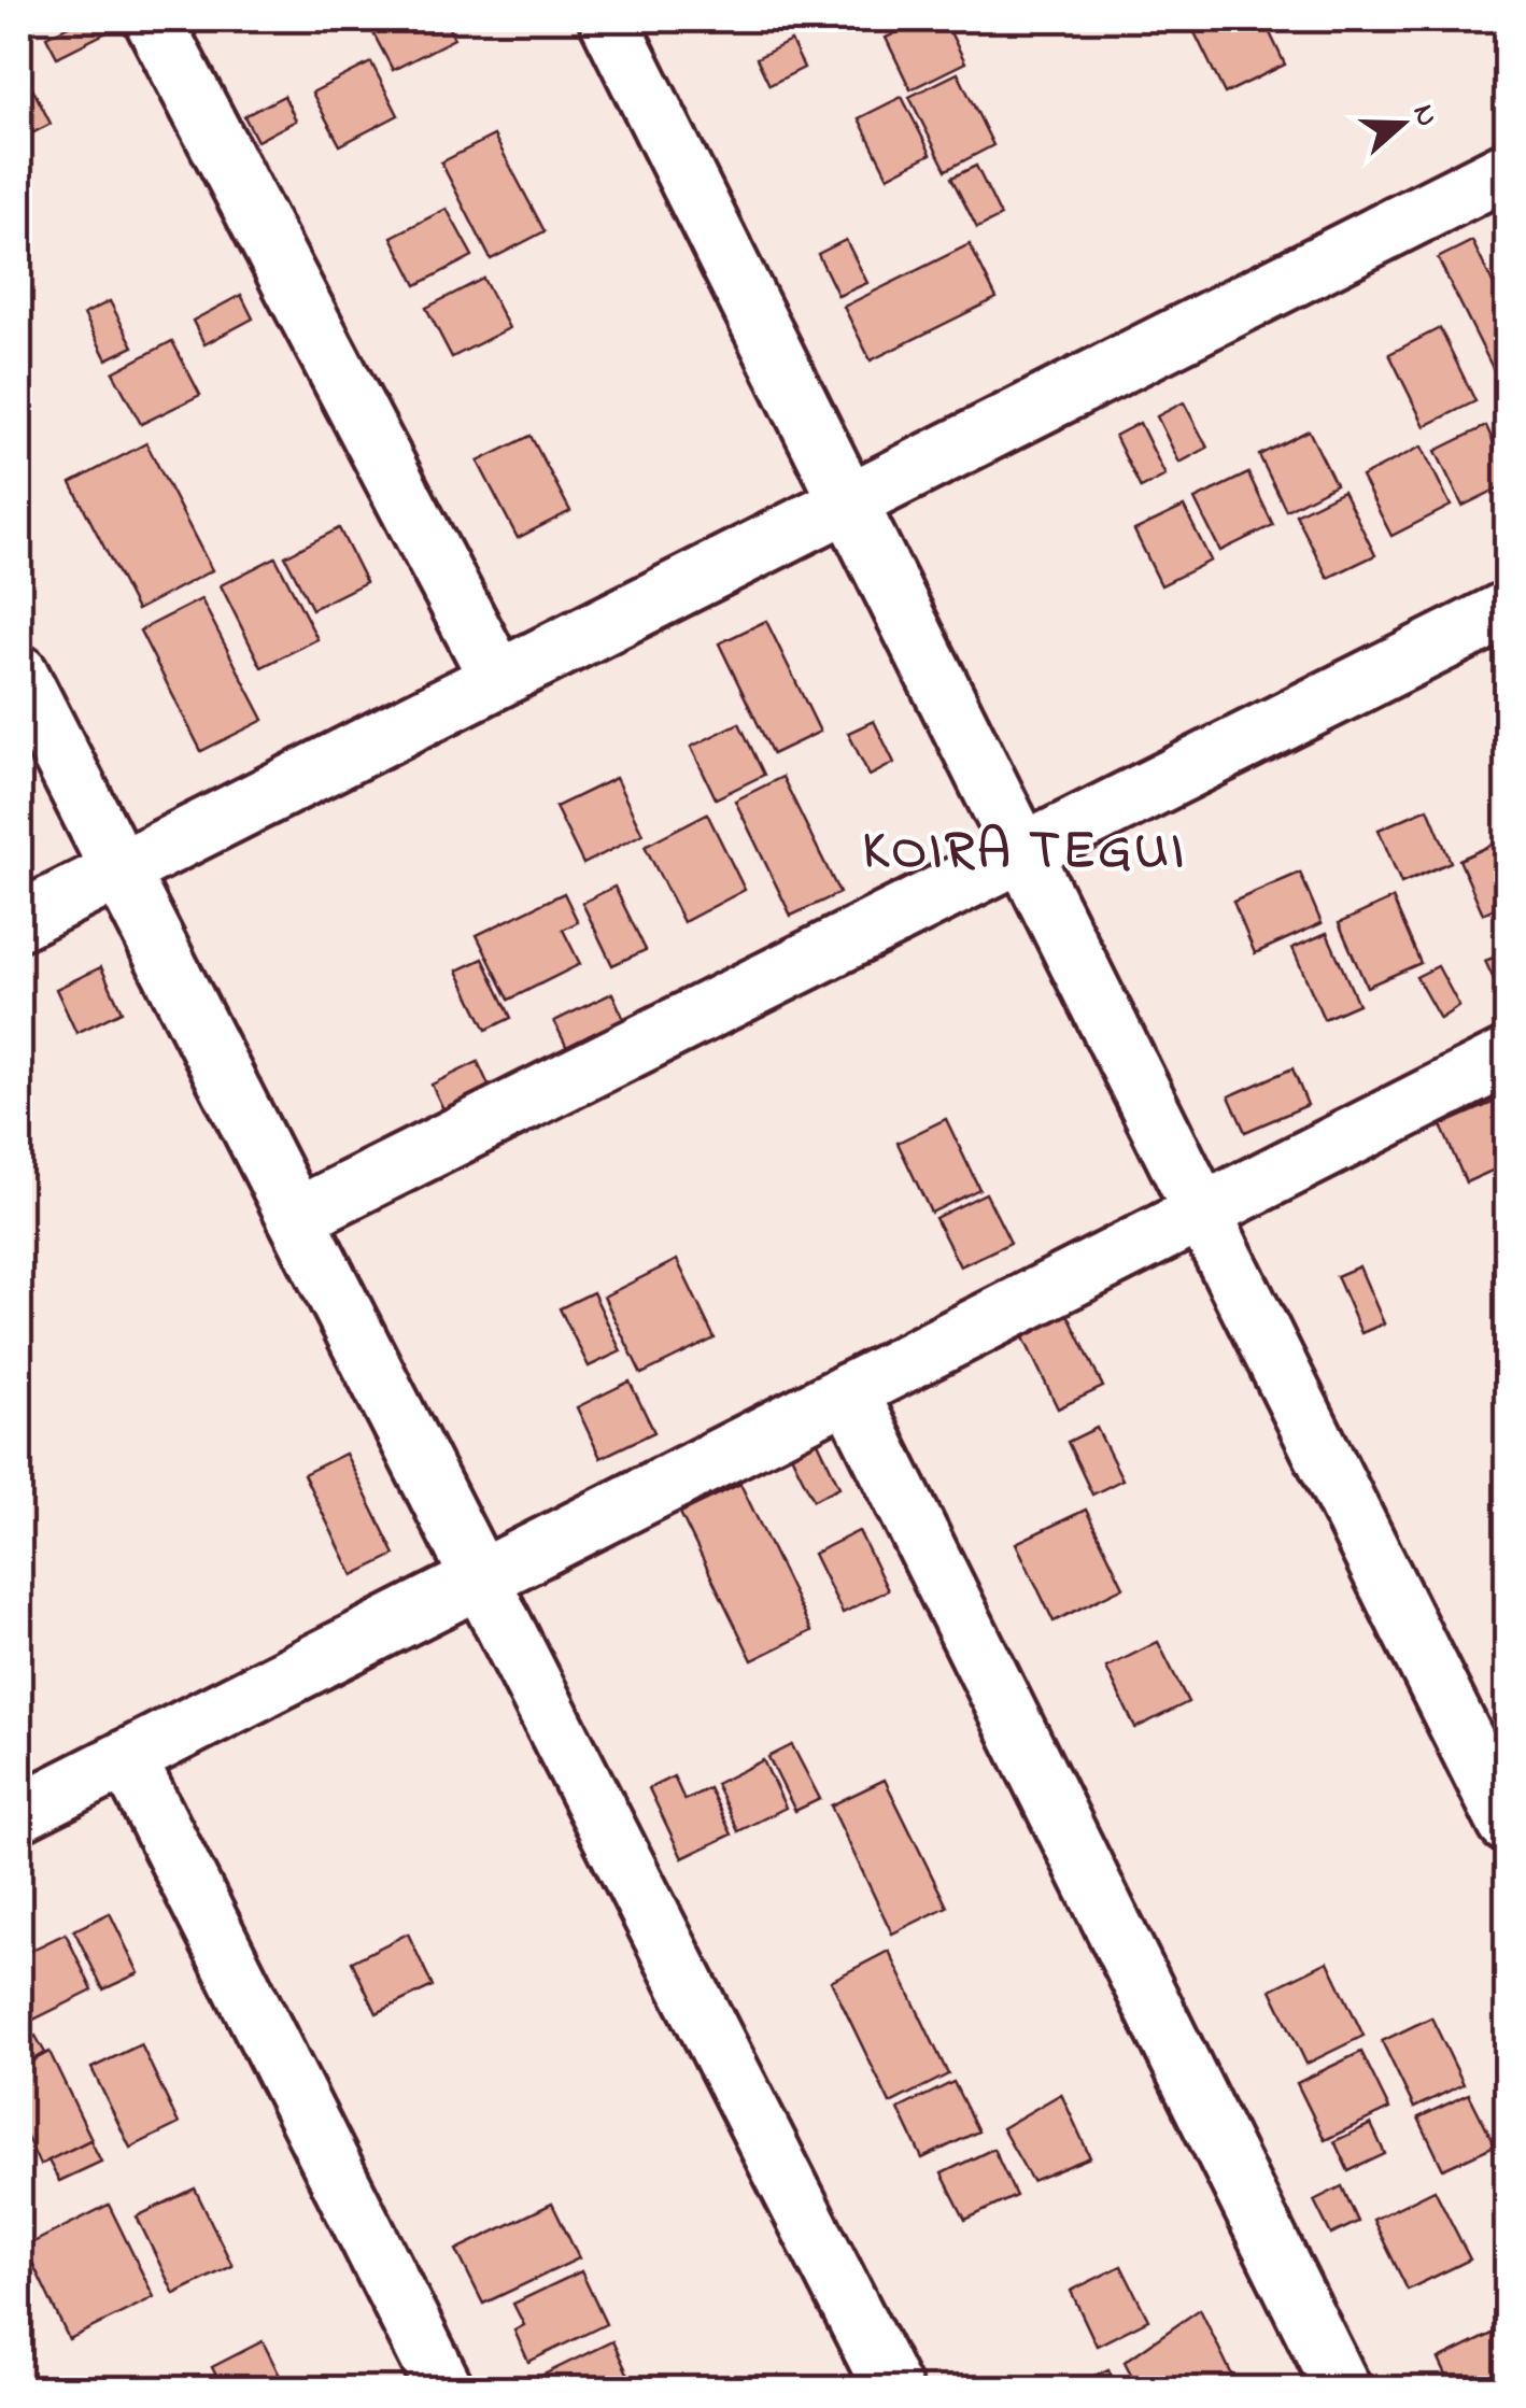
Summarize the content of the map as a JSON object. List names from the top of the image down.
{
  "districts": ["KOIRA TEGUI"],
  "north": "right"
}
